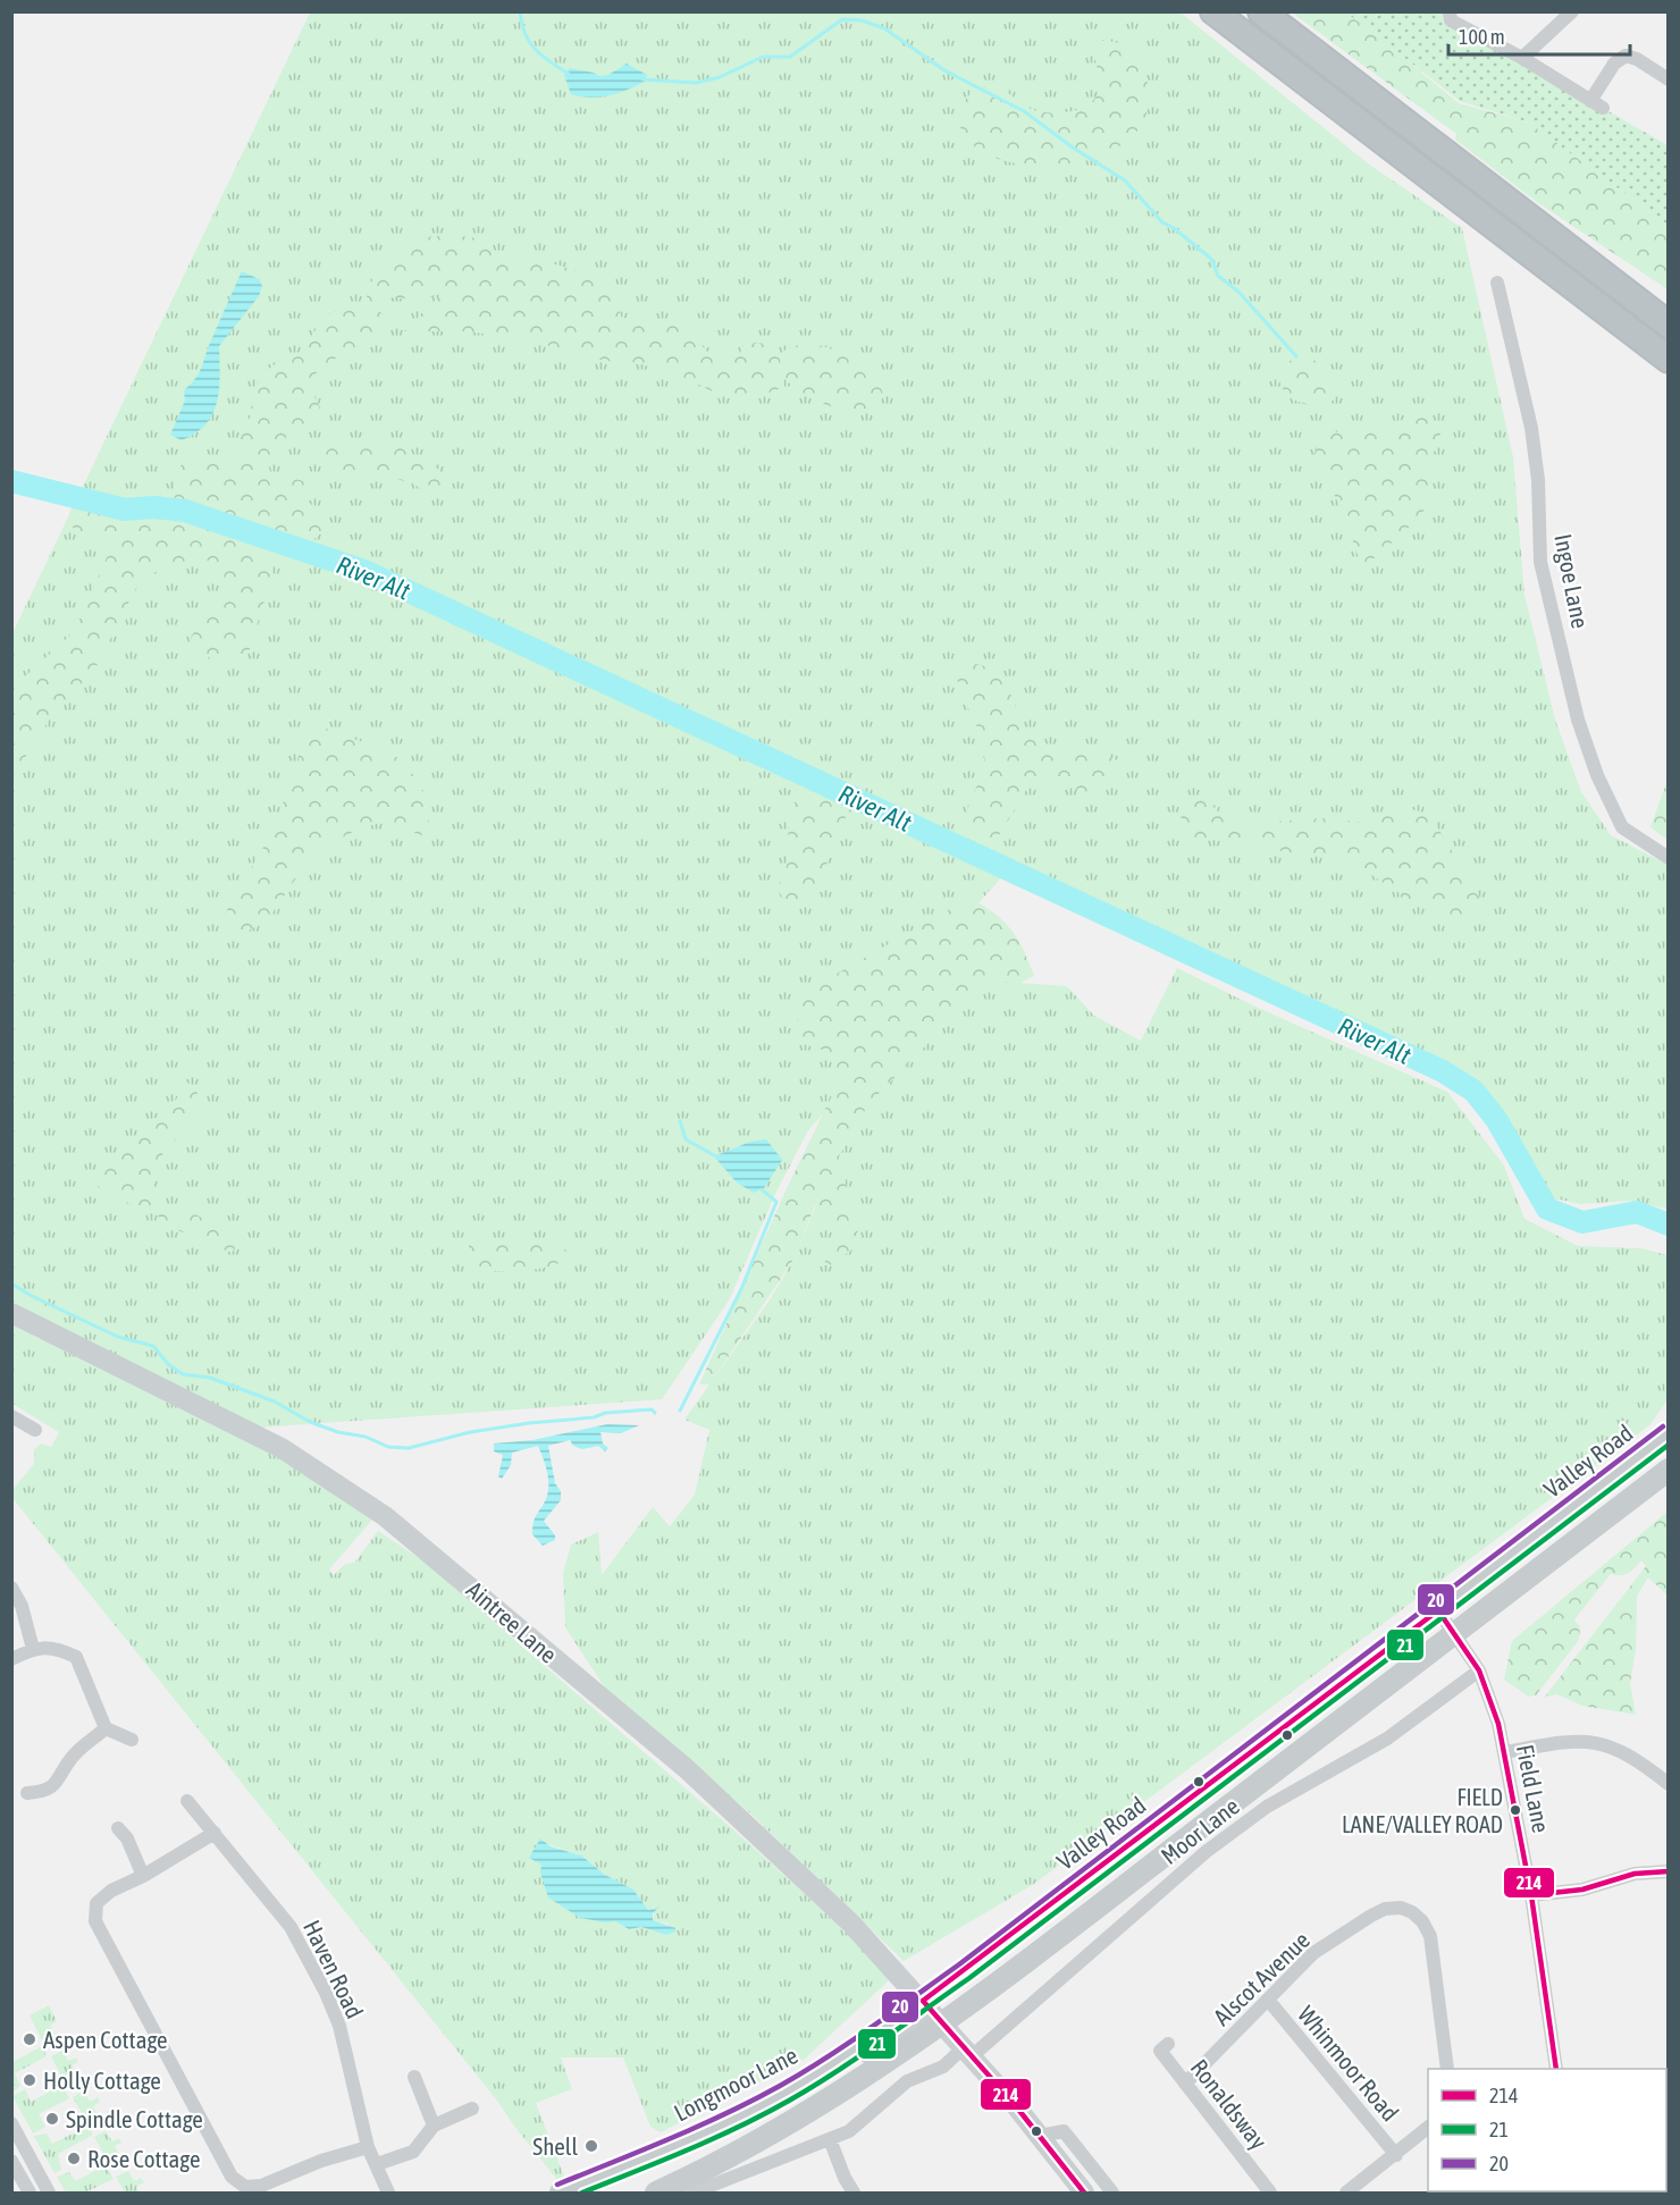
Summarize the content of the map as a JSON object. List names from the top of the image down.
{
  "streets": {
    "main road": ["Valley Road", "Aintree Lane", "Longmoor Lane"],
    "street": [
      "Ingoe Lane",
      "Field Lane",
      "Moor Lane",
      "Haven Road",
      "Alscot Avenue",
      "Whinmoor Road",
      "Ronaldsway"
    ]
  },
  "crossings": [
    ["Valley Road", "Aintree Lane"],
    ["Valley Road", "Field Lane"],
    ["Valley Road", "Longmoor Lane"],
    ["Aintree Lane", "Moor Lane"],
    ["Aintree Lane", "Longmoor Lane"],
    ["Field Lane", "Moor Lane"],
    ["Alscot Avenue", "Whinmoor Road"],
    ["Alscot Avenue", "Ronaldsway"]
  ],
  "water": ["River Alt"],
  "places": [
    "FIELD LANE/VALLEY ROAD",
    "Aspen Cottage",
    "Holly Cottage",
    "Spindle Cottage",
    "Shell",
    "Rose Cottage"
  ],
  "lines": ["transit line 20", "transit line 21", "transit line 214"],
  "legend": ["214", "21", "20"],
  "scale_bar": "100 m"
}
